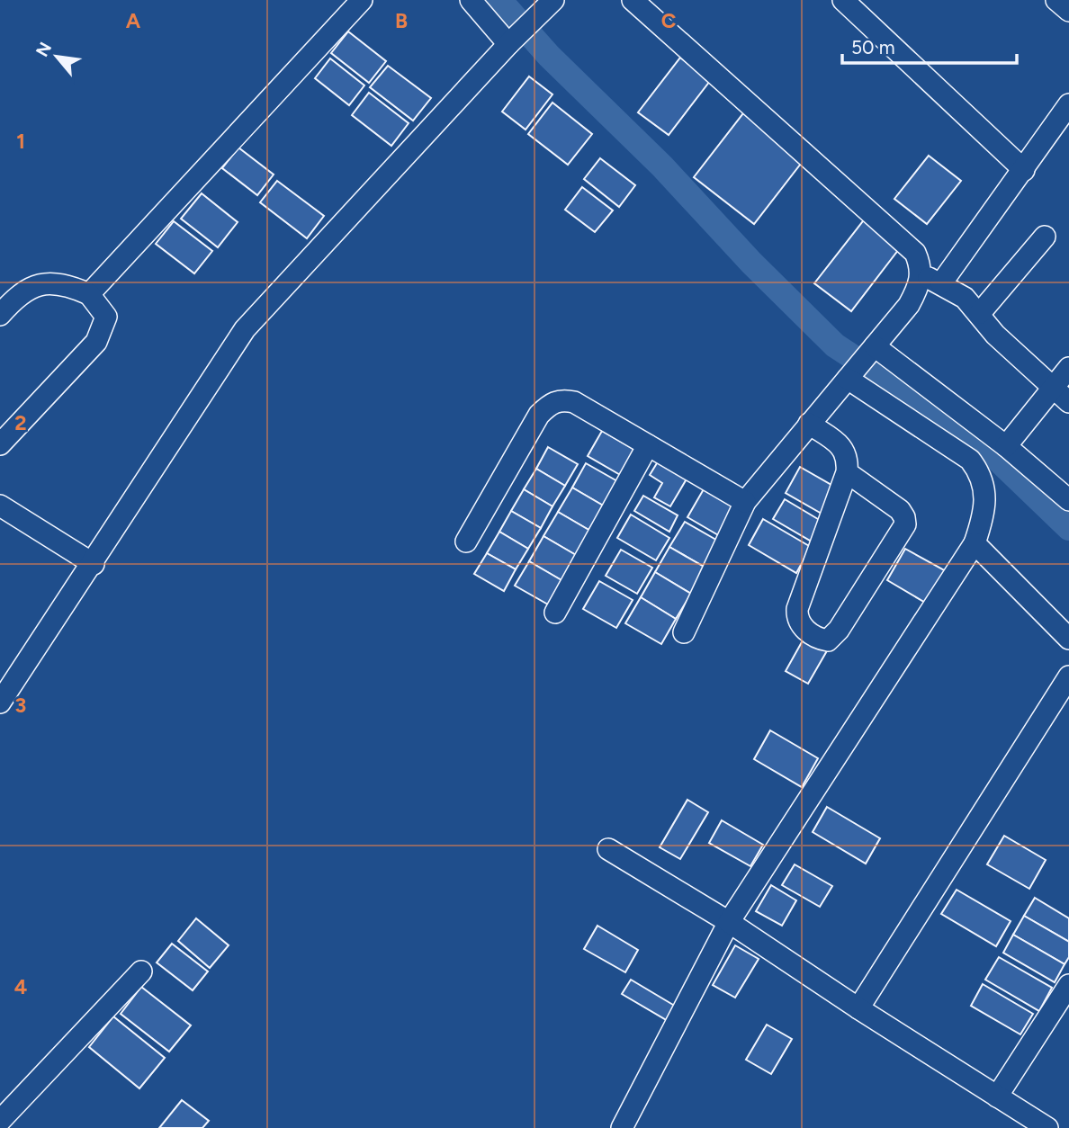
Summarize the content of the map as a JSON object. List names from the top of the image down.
{
  "scale_bar": "50 m",
  "north": "top left",
  "grid": {
    "columns": ["A", "B", "C"],
    "rows": [
      "1",
      "2",
      "3",
      "4"
    ]
  }
}
